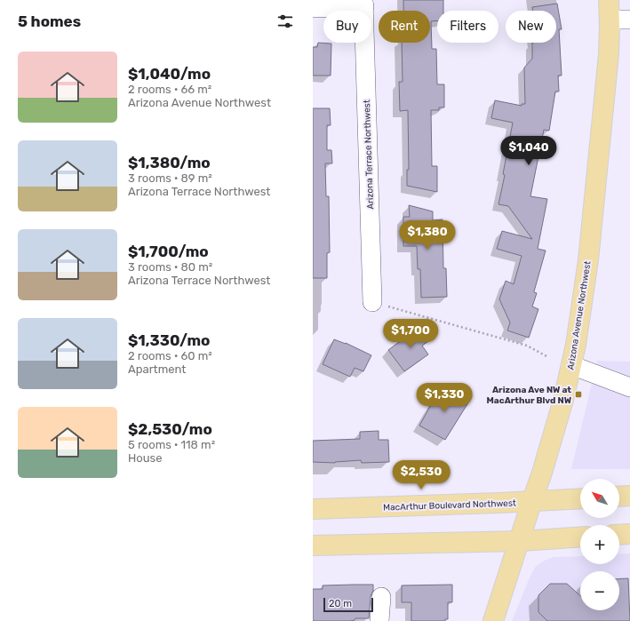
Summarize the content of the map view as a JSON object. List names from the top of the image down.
{
  "streets": {
    "main road": ["Arizona Avenue Northwest", "MacArthur Boulevard Northwest"],
    "street": ["Arizona Terrace Northwest"]
  },
  "crossings": [
    ["Arizona Avenue Northwest", "MacArthur Boulevard Northwest"]
  ],
  "places": {
    "transit": ["Arizona Ave NW at MacArthur Blvd NW"]
  },
  "scale_bar": "20 m",
  "north": "top left",
  "page": {
    "heading": "5 homes",
    "chip": [
      "Buy",
      "Rent",
      "Filters",
      "New"
    ],
    "list": [
      {
        "name": "$1,040/mo",
        "note": "2 rooms · 66 m² · Arizona Avenue Northwest"
      },
      {
        "name": "$1,380/mo",
        "note": "3 rooms · 89 m² · Arizona Terrace Northwest"
      },
      {
        "name": "$1,700/mo",
        "note": "3 rooms · 80 m² · Arizona Terrace Northwest"
      },
      {
        "name": "$1,330/mo",
        "note": "2 rooms · 60 m² · Apartment"
      },
      {
        "name": "$2,530/mo",
        "note": "5 rooms · 118 m² · House"
      }
    ],
    "price": [
      "$1,040",
      "$1,380",
      "$1,700",
      "$1,330",
      "$2,530"
    ],
    "map_buttons": ["+", "−"],
    "scale": "20 m"
  }
}
